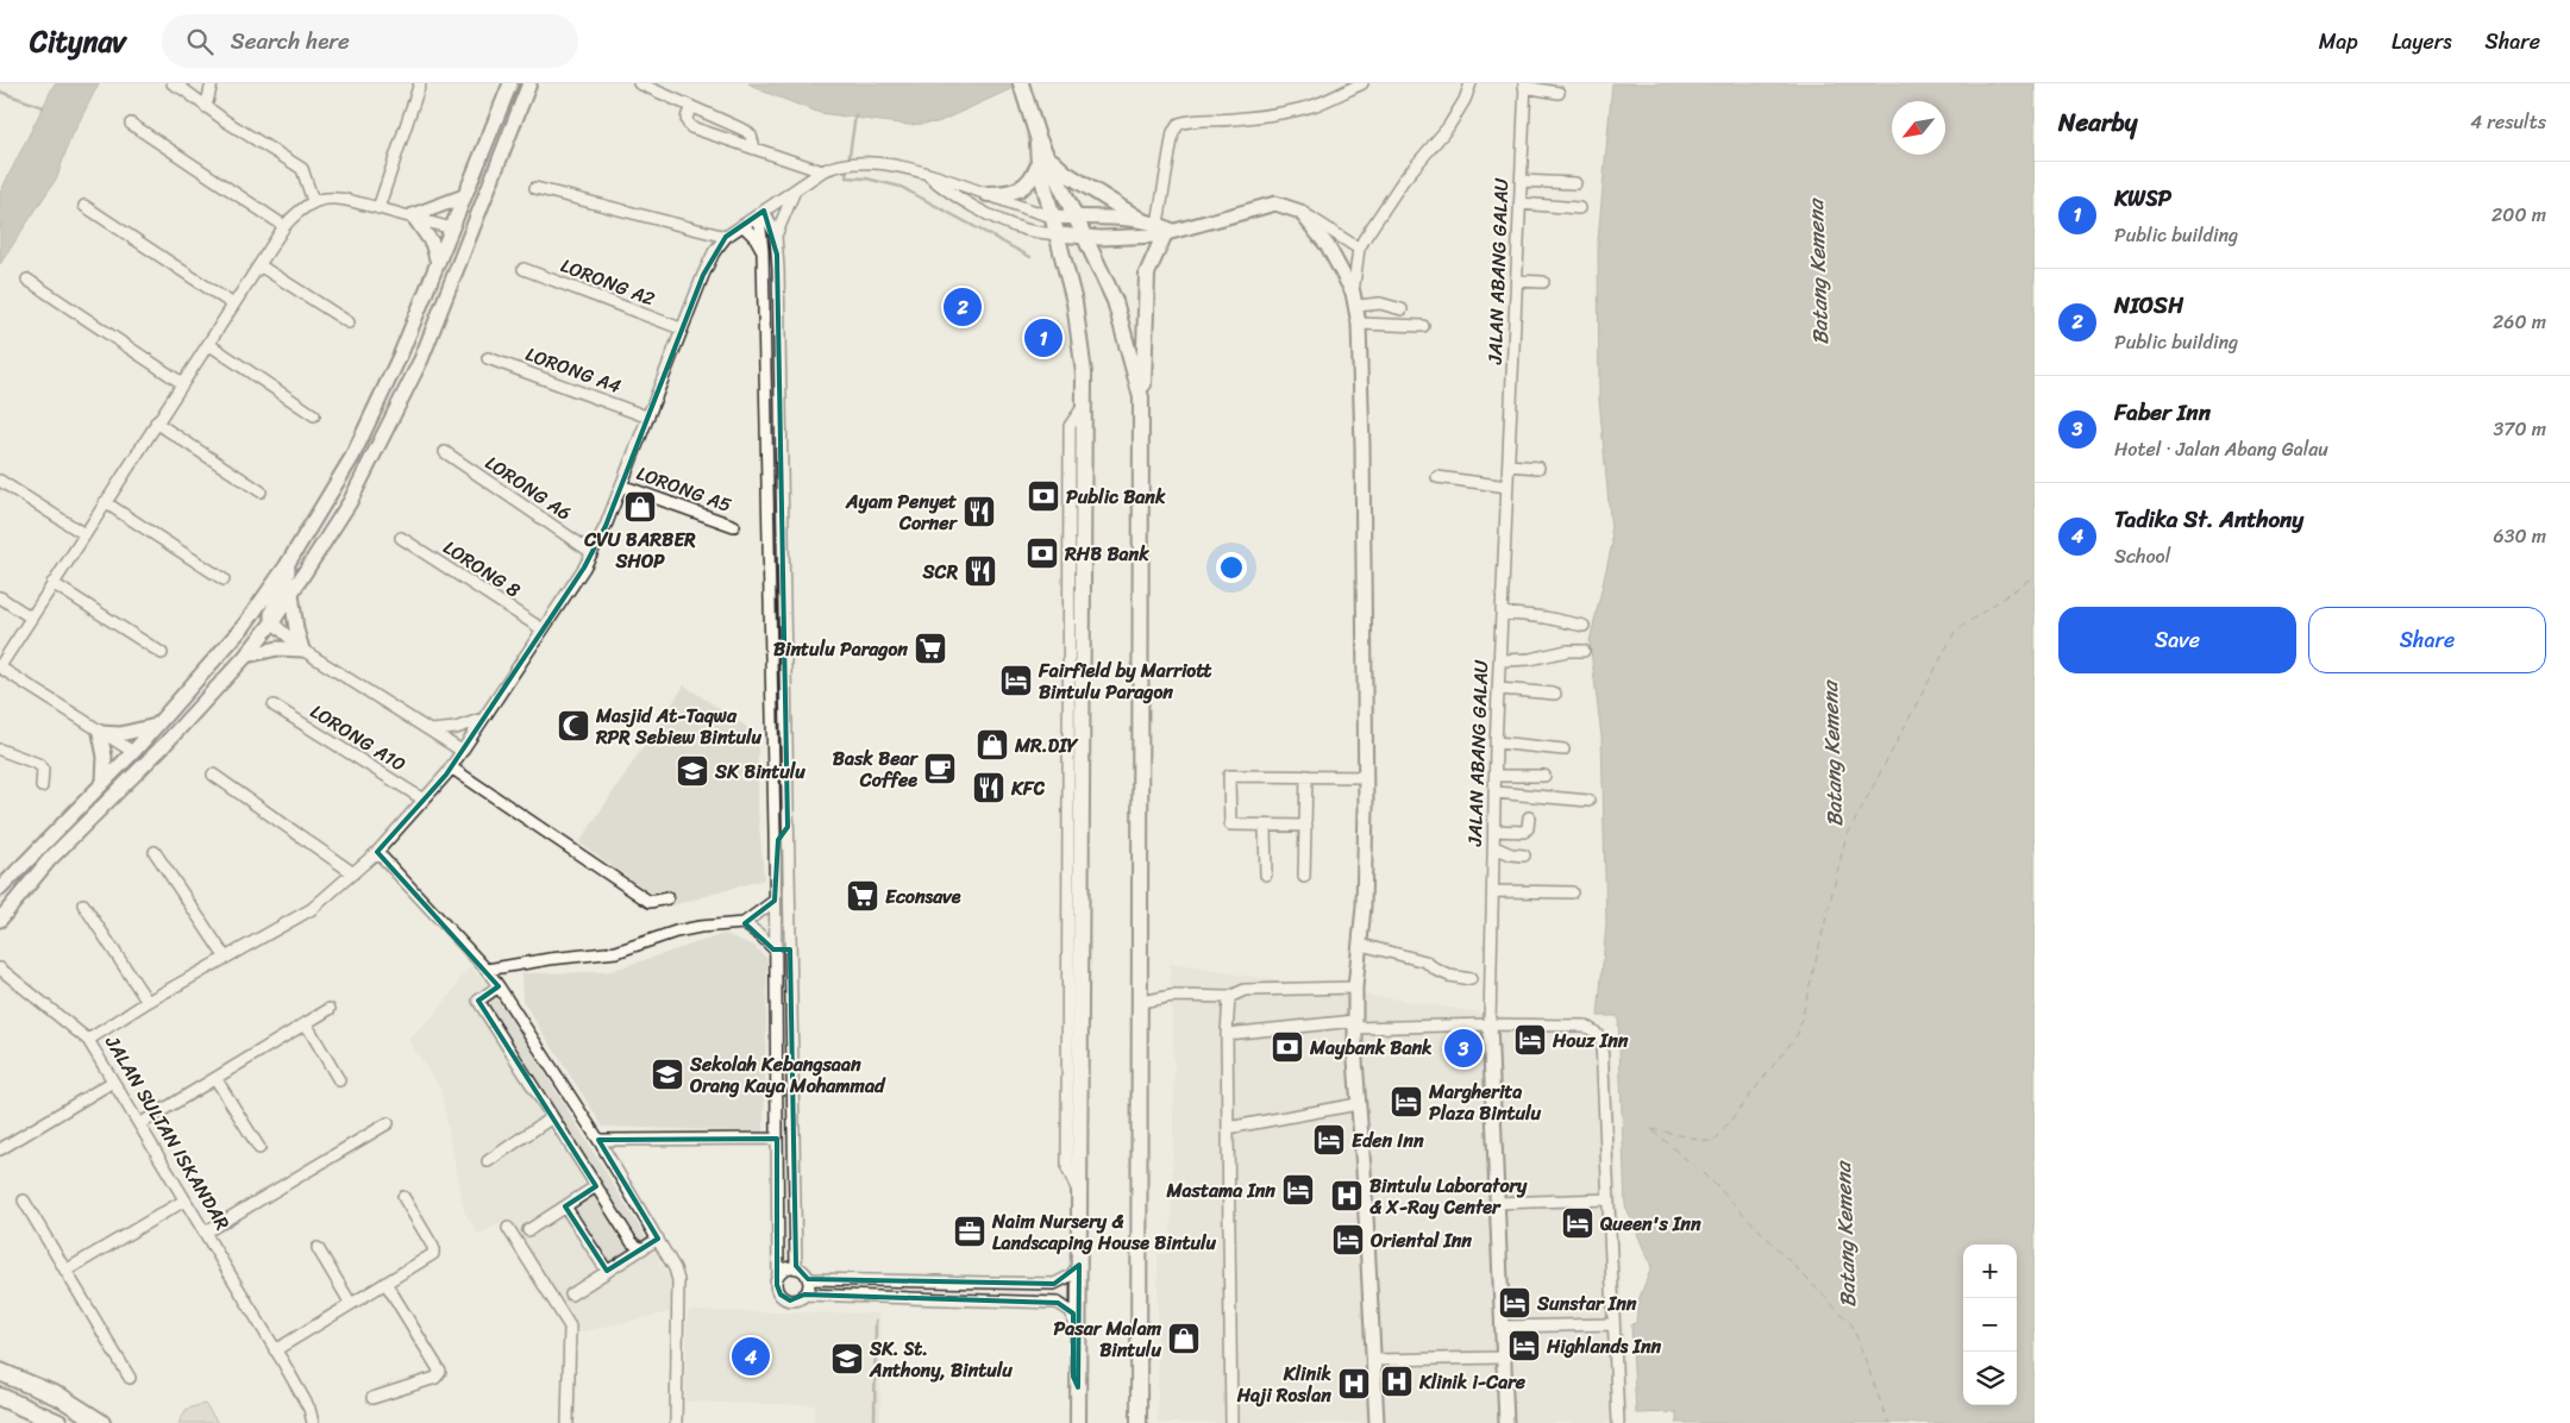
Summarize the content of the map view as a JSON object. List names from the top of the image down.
{
  "streets": {
    "street": [
      "JALAN ABANG GALAU",
      "LORONG A2",
      "LORONG A4",
      "LORONG A6",
      "LORONG A5",
      "LORONG 8",
      "LORONG A10",
      "JALAN SULTAN ISKANDAR"
    ]
  },
  "crossings": [
    ["LORONG A2", "JALAN SULTAN ISKANDAR"],
    ["LORONG A4", "JALAN SULTAN ISKANDAR"],
    ["LORONG A6", "JALAN SULTAN ISKANDAR"],
    ["LORONG A5", "JALAN SULTAN ISKANDAR"],
    ["LORONG 8", "JALAN SULTAN ISKANDAR"],
    ["LORONG A10", "JALAN SULTAN ISKANDAR"]
  ],
  "water": ["Batang Kemena"],
  "places": {
    "bank": ["Public Bank", "RHB Bank", "Maybank Bank"],
    "shop": ["CVU BARBER SHOP", "MR.DIY", "Pasar Malam Bintulu"],
    "restaurant": ["Ayam Penyet Corner", "SCR", "KFC"],
    "supermarket": ["Bintulu Paragon", "Econsave"],
    "hotel": [
      "Fairfield by Marriott Bintulu Paragon",
      "Houz Inn",
      "Margherita Plaza Bintulu",
      "Eden Inn",
      "Mastama Inn",
      "Queen's Inn",
      "Oriental Inn",
      "Sunstar Inn",
      "Highlands Inn"
    ],
    "mosque": ["Masjid At-Taqwa RPR Sebiew Bintulu"],
    "cafe": ["Bask Bear Coffee"],
    "school or university": ["SK Bintulu", "Sekolah Kebangsaan Orang Kaya Mohammad", "SK. St. Anthony, Bintulu"],
    "hospital": ["Bintulu Laboratory & X-Ray Center", "Klinik i-Care", "Klinik Haji Roslan"],
    "office": ["Naim Nursery & Landscaping House Bintulu"]
  },
  "north": "bottom left",
  "page": {
    "header": "Citynav",
    "search": "Search here",
    "nav": ["Map", "Layers", "Share"],
    "heading": ["Nearby", "4 results"],
    "list": [
      {
        "mark": "1",
        "name": "KWSP",
        "note": "Public building",
        "value": "200 m"
      },
      {
        "mark": "2",
        "name": "NIOSH",
        "note": "Public building",
        "value": "260 m"
      },
      {
        "mark": "3",
        "name": "Faber Inn",
        "note": "Hotel · Jalan Abang Galau",
        "value": "370 m"
      },
      {
        "mark": "4",
        "name": "Tadika St. Anthony",
        "note": "School",
        "value": "630 m"
      }
    ],
    "pins": [
      "2",
      "1",
      "3",
      "4"
    ],
    "buttons": ["Save", "Share"],
    "map_buttons": ["+", "−"]
  }
}
